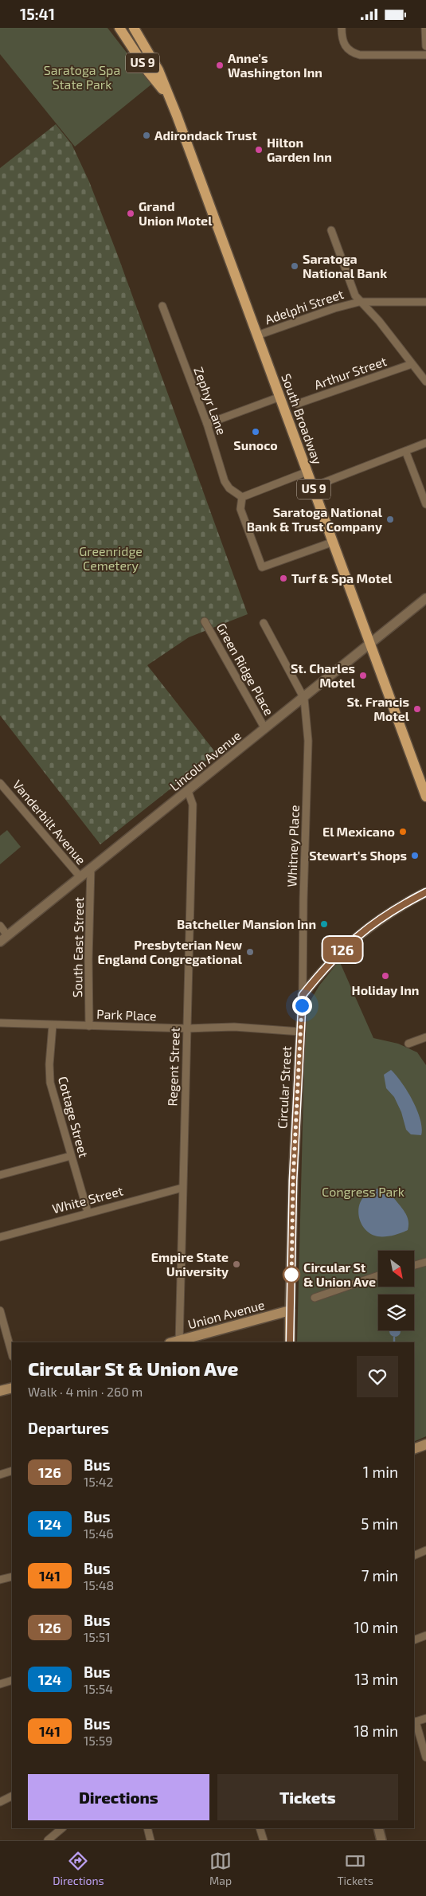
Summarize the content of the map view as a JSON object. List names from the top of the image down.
{
  "streets": {
    "main road": [
      "US 9",
      "South Broadway",
      "Circular Street",
      "Union Avenue"
    ],
    "street": [
      "Adelphi Street",
      "Arthur Street",
      "Zephyr Lane",
      "Green Ridge Place",
      "Lincoln Avenue",
      "Vanderbilt Avenue",
      "Whitney Place",
      "South East Street",
      "Park Place",
      "Regent Street",
      "Cottage Street",
      "White Street"
    ]
  },
  "crossings": [
    ["Adelphi Street", "South Broadway"],
    ["South Broadway", "Lincoln Avenue"],
    ["Green Ridge Place", "Lincoln Avenue"],
    ["Lincoln Avenue", "Vanderbilt Avenue"],
    ["Lincoln Avenue", "Whitney Place"],
    ["Lincoln Avenue", "South East Street"],
    ["Lincoln Avenue", "Regent Street"],
    ["Whitney Place", "Circular Street"],
    ["South East Street", "Park Place"],
    ["Park Place", "Regent Street"],
    ["Park Place", "Circular Street"],
    ["Park Place", "Cottage Street"],
    ["Regent Street", "White Street"],
    ["Regent Street", "Union Avenue"],
    ["Circular Street", "Union Avenue"],
    ["Cottage Street", "White Street"]
  ],
  "parks": ["Saratoga Spa State Park", "Greenridge Cemetery", "Congress Park"],
  "places": [
    "Anne's Washington Inn",
    "Adirondack Trust",
    "Hilton Garden Inn",
    "Grand Union Motel",
    "Saratoga National Bank",
    "Sunoco",
    "Saratoga National Bank & Trust Company",
    "Turf & Spa Motel",
    "St. Charles Motel",
    "St. Francis Motel",
    "El Mexicano",
    "Stewart's Shops",
    "Batcheller Mansion Inn",
    "Presbyterian New England Congregational",
    "Holiday Inn",
    "Empire State University",
    "Circular St & Union Ave"
  ],
  "lines": ["bus line 126"],
  "north": "bottom right",
  "page": {
    "status": "15:41",
    "on_map": "126",
    "heading": [
      ["Circular St & Union Ave", "Walk · 4 min · 260 m"],
      "Departures"
    ],
    "list": [
      {
        "mark": "126",
        "name": "Bus",
        "note": "15:42",
        "value": "1 min"
      },
      {
        "mark": "124",
        "name": "Bus",
        "note": "15:46",
        "value": "5 min"
      },
      {
        "mark": "141",
        "name": "Bus",
        "note": "15:48",
        "value": "7 min"
      },
      {
        "mark": "126",
        "name": "Bus",
        "note": "15:51",
        "value": "10 min"
      },
      {
        "mark": "124",
        "name": "Bus",
        "note": "15:54",
        "value": "13 min"
      },
      {
        "mark": "141",
        "name": "Bus",
        "note": "15:59",
        "value": "18 min"
      }
    ],
    "buttons": ["Directions", "Tickets"],
    "tabs": ["Directions", "Map", "Tickets"]
  }
}
